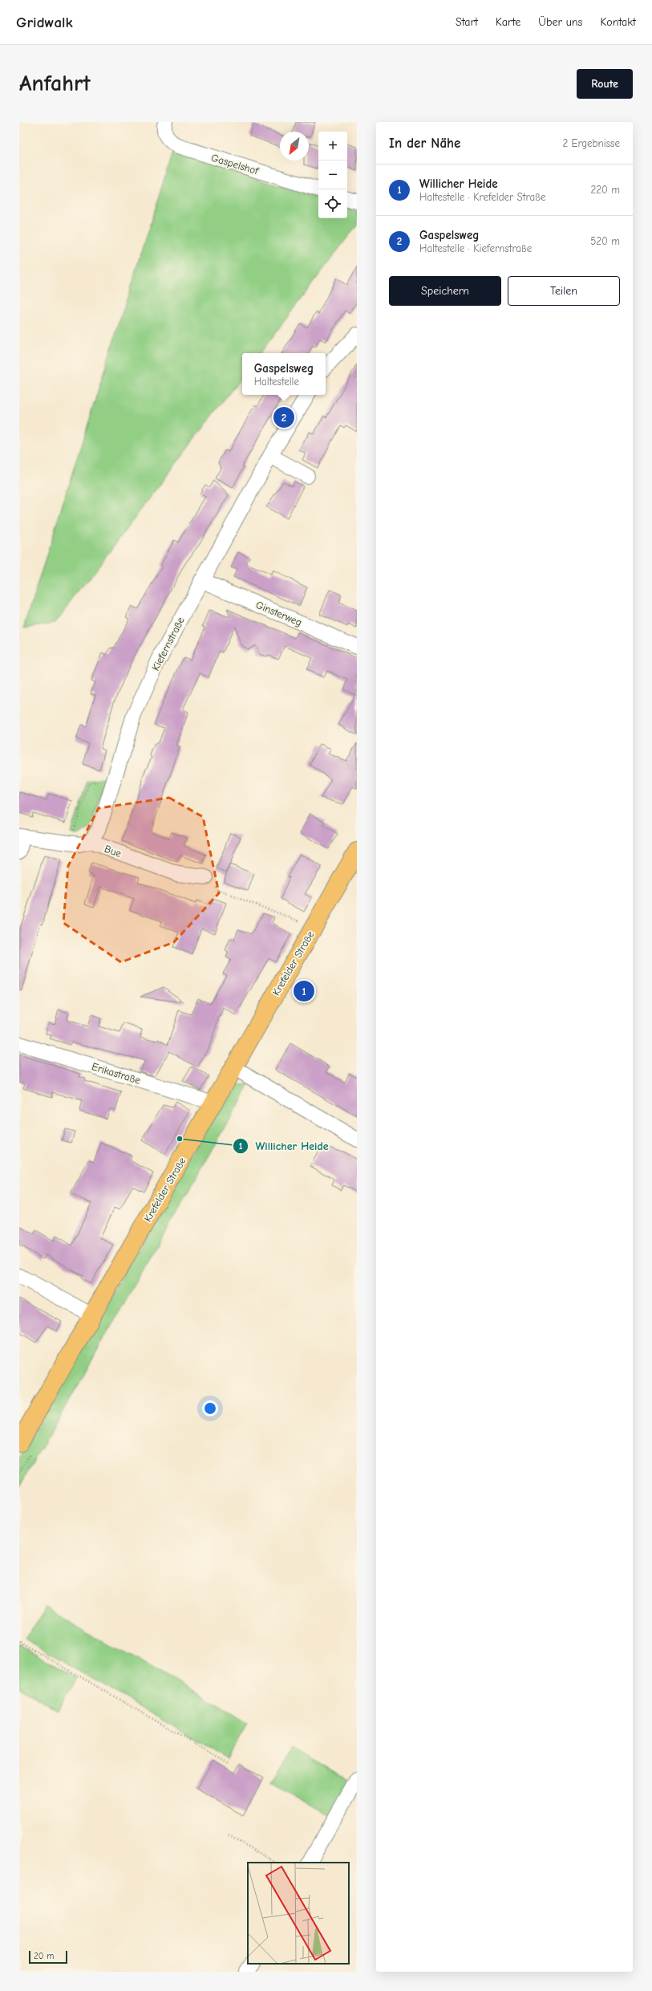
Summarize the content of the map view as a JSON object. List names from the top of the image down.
{
  "streets": {
    "main road": ["Krefelder Straße"],
    "street": [
      "Gaspelshof",
      "Ginsterweg",
      "Kiefernstraße",
      "Bue",
      "Erikastraße"
    ]
  },
  "crossings": [
    ["Ginsterweg", "Kiefernstraße"],
    ["Kiefernstraße", "Bue"],
    ["Krefelder Straße", "Erikastraße"]
  ],
  "places": ["Willicher Heide"],
  "scale_bar": "20 m",
  "north": "bottom left",
  "page": {
    "header": "Gridwalk",
    "nav": [
      "Start",
      "Karte",
      "Über uns",
      "Kontakt"
    ],
    "buttons": [
      "Route",
      ["Speichern", "Teilen"]
    ],
    "title": "Anfahrt",
    "heading": ["In der Nähe", "2 Ergebnisse"],
    "map_buttons": ["+", "−"],
    "list": [
      {
        "mark": "1",
        "name": "Willicher Heide",
        "note": "Haltestelle · Krefelder Straße",
        "value": "220 m"
      },
      {
        "mark": "2",
        "name": "Gaspelsweg",
        "note": "Haltestelle · Kiefernstraße",
        "value": "520 m"
      }
    ],
    "popup": ["Gaspelsweg", "Haltestelle"],
    "pins": ["2", "1"],
    "scale": "20 m"
  }
}
